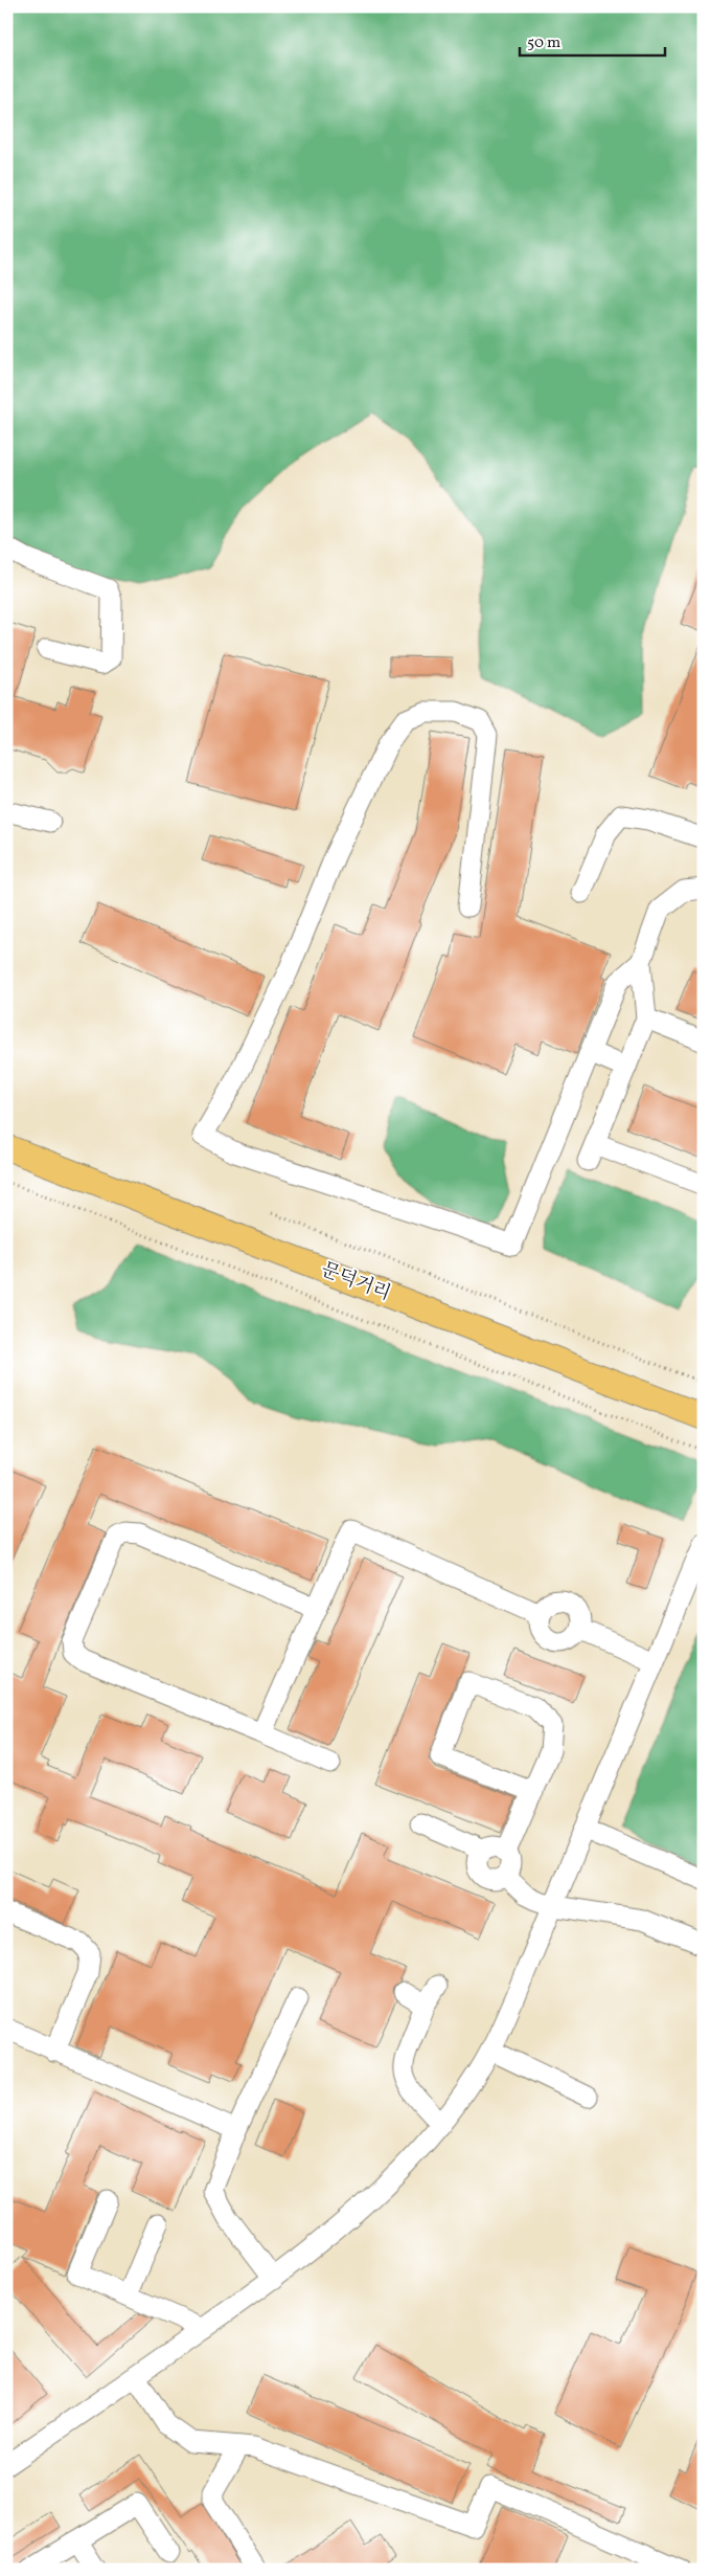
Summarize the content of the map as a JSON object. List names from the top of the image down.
{
  "streets": {
    "main road": ["문덕거리"]
  },
  "scale_bar": "50 m"
}
